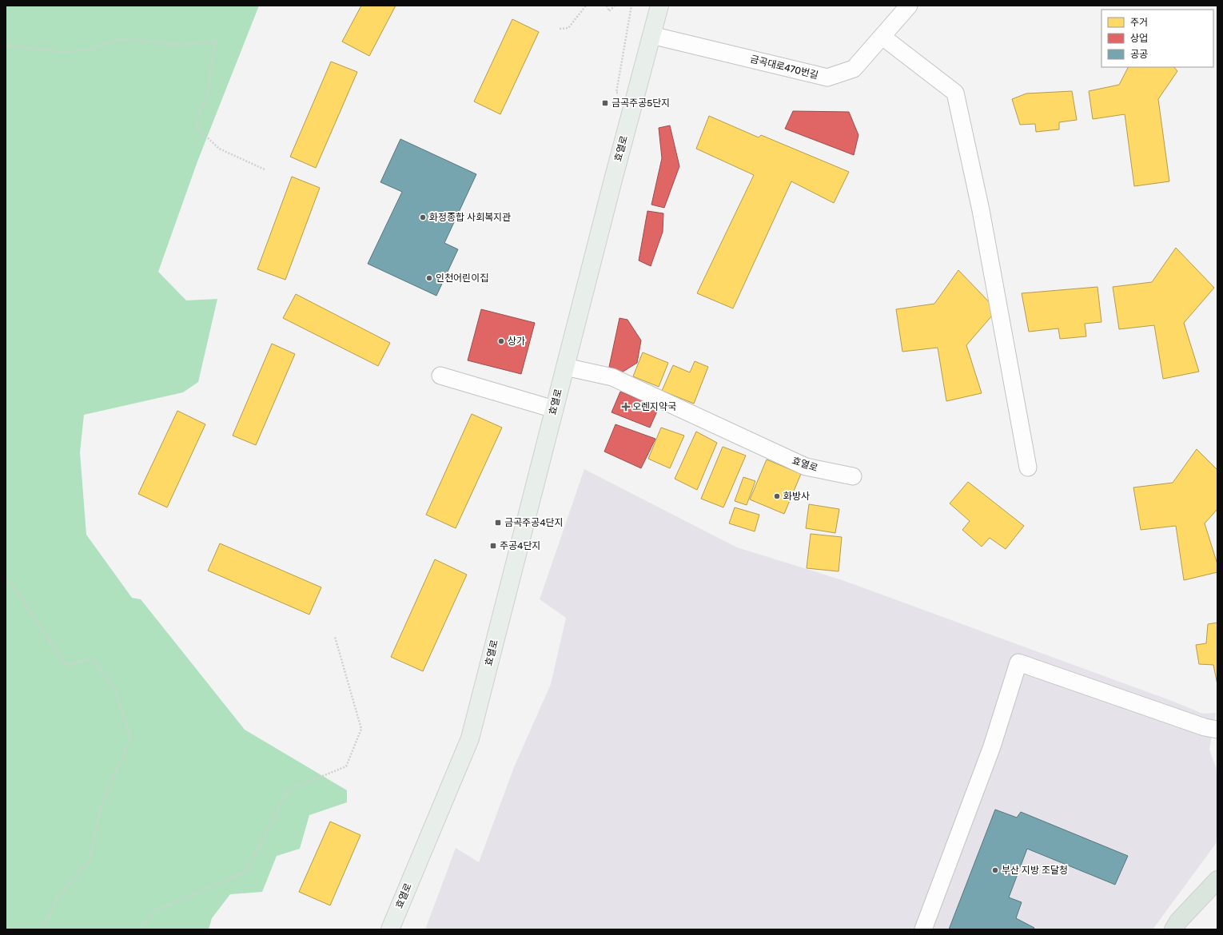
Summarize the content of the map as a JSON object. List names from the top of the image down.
{
  "streets": {
    "main road": ["효열로"],
    "street": ["금곡대로470번길"]
  },
  "crossings": [
    ["금곡대로470번길", "효열로"]
  ],
  "places": {
    "transit": ["금곡주공5단지", "금곡주공4단지", "주공4단지"],
    "other": [
      "화정종합 사회복지관",
      "인천어린이집",
      "상가",
      "화방사",
      "부산 지방 조달청"
    ],
    "health": ["오렌지약국"]
  },
  "legend": ["주거", "상업", "공공"]
}
